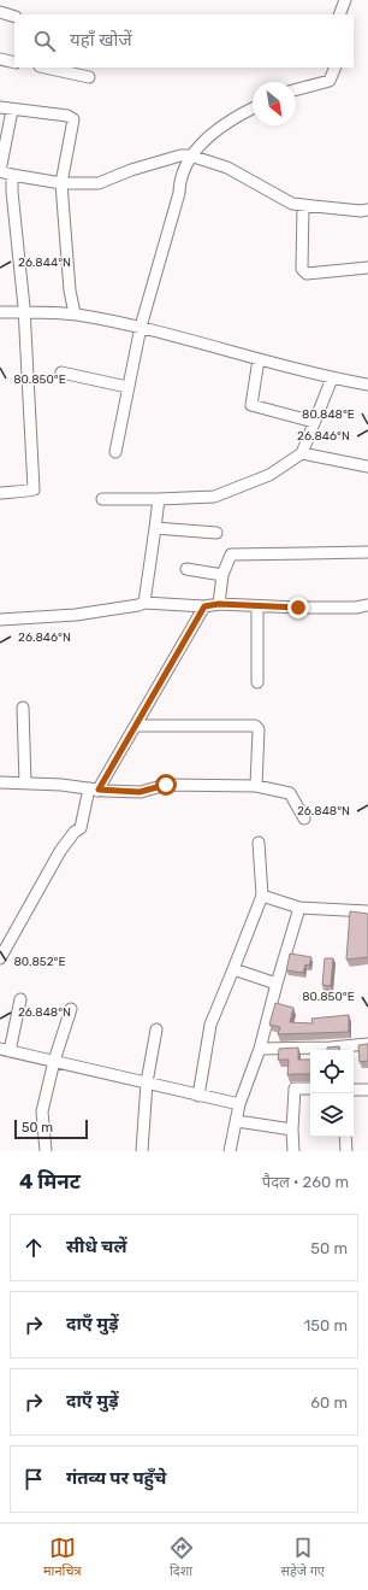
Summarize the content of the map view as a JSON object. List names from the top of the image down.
{
  "scale_bar": "50 m",
  "north": "bottom right",
  "page": {
    "search": "यहाँ खोजें",
    "scale": "50 m",
    "heading": ["4 मिनट", "पैदल · 260 m"],
    "list": [
      ["सीधे चलें", "50 m"],
      ["दाएँ मुड़ें", "150 m"],
      ["दाएँ मुड़ें", "60 m"],
      "गंतव्य पर पहुँचे"
    ],
    "nav": ["मानचित्र", "दिशा", "सहेजे गए"]
  },
  "coordinates": [
    "26.844°N",
    "80.850°E",
    "80.848°E",
    "26.846°N",
    "26.848°N",
    "80.852°E"
  ]
}
